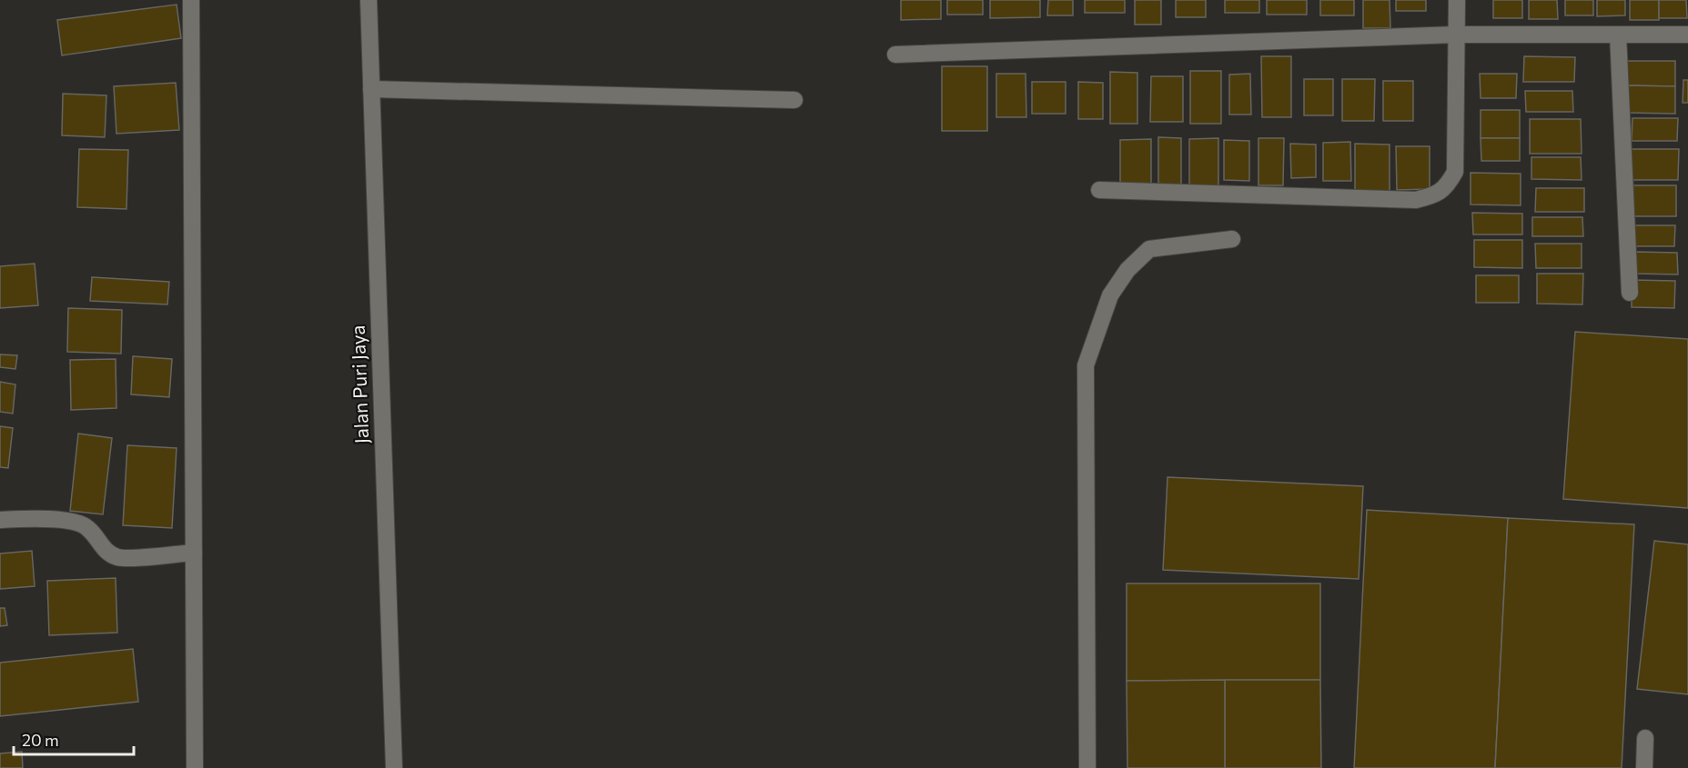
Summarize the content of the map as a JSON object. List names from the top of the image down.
{
  "streets": {
    "street": ["Jalan Puri Jaya"]
  },
  "scale_bar": "20 m"
}
